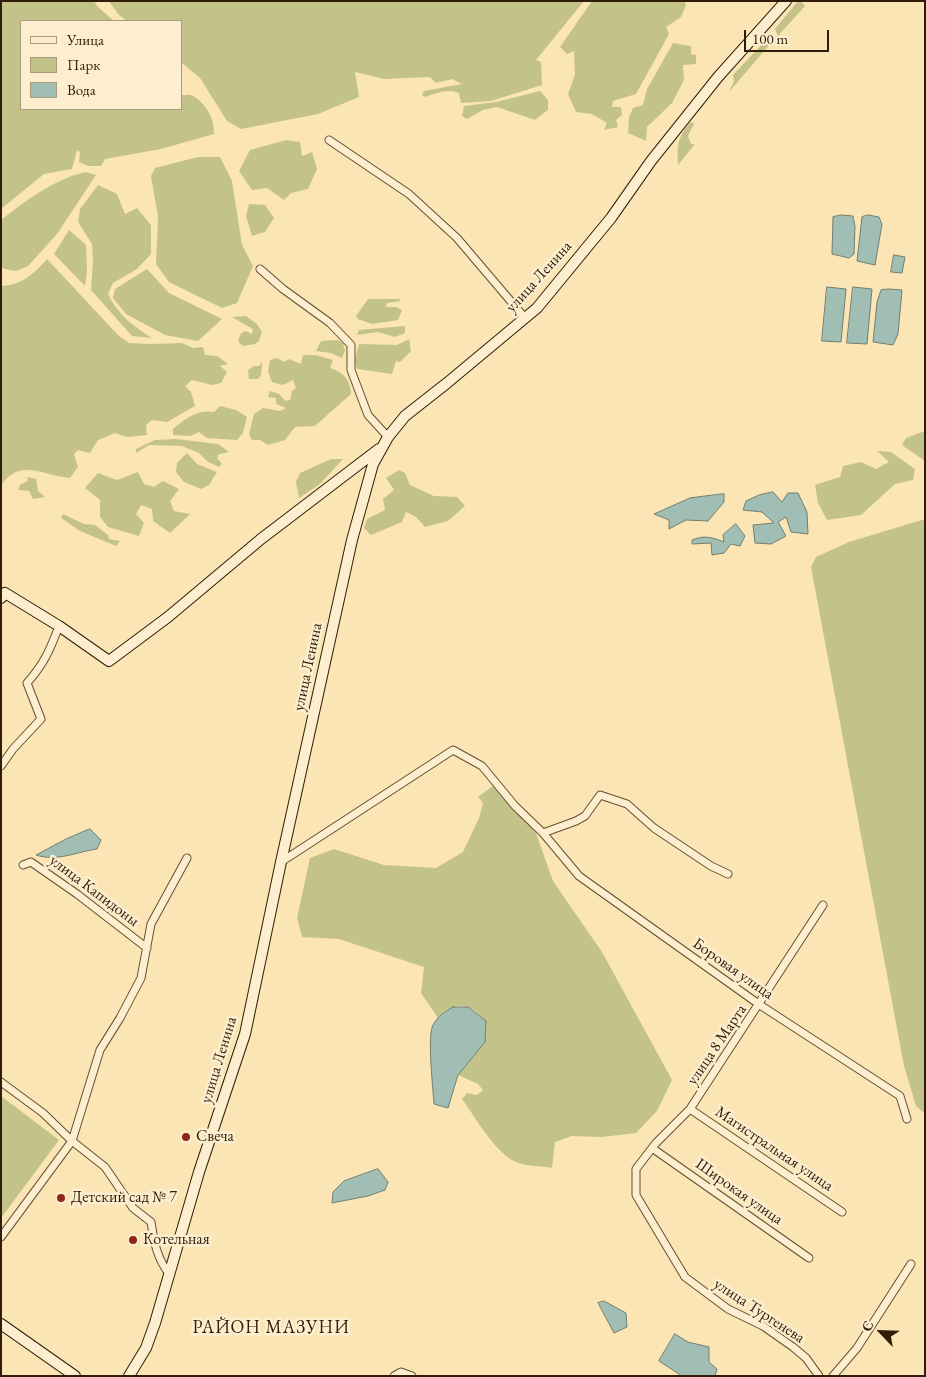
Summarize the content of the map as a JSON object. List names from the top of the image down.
{
  "streets": {
    "street": [
      "улица Ленина",
      "улица Капидоны",
      "Боровая улица",
      "улица 8 Марта",
      "Магистральная улица",
      "Широкая улица",
      "улица Тургенева"
    ]
  },
  "crossings": [
    ["улица Ленина", "Боровая улица"],
    ["Боровая улица", "улица 8 Марта"],
    ["улица 8 Марта", "Магистральная улица"],
    ["улица 8 Марта", "Широкая улица"],
    ["улица 8 Марта", "улица Тургенева"]
  ],
  "districts": ["РАЙОН МАЗУНИ"],
  "places": ["Свеча", "Детский сад № 7", "Котельная"],
  "legend": ["Улица", "Парк", "Вода"],
  "scale_bar": "100 m",
  "north": "top left"
}
